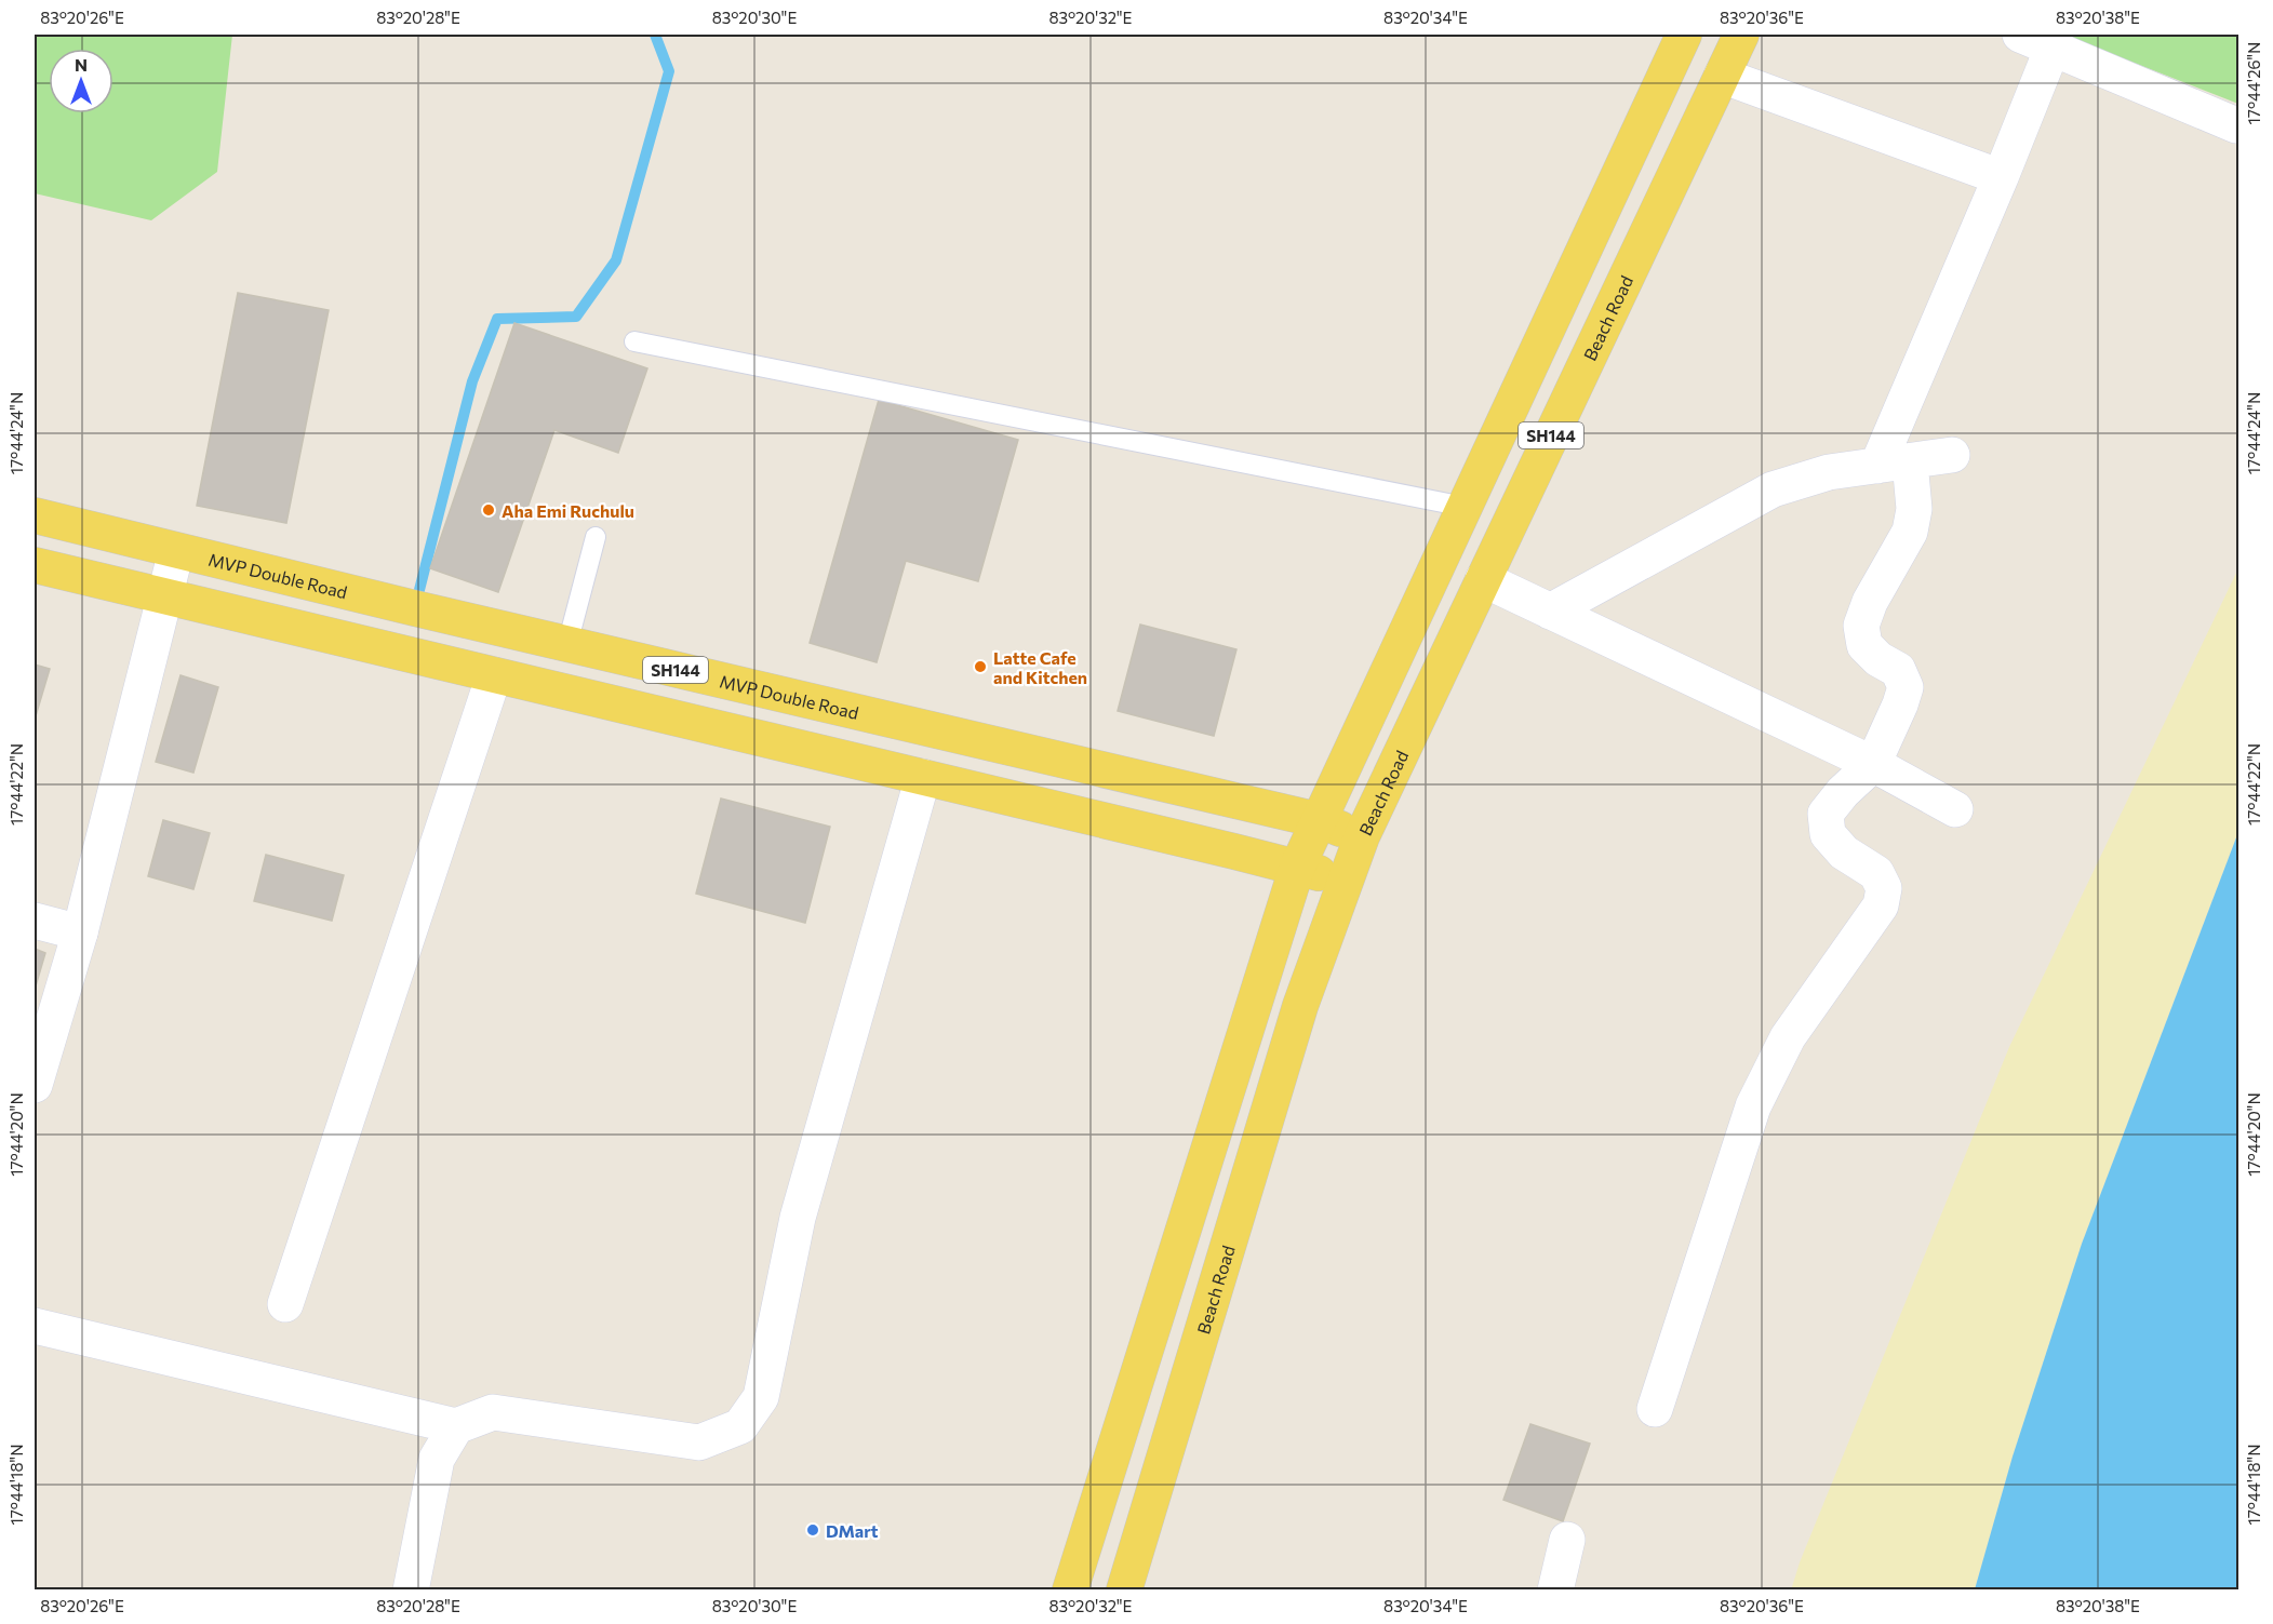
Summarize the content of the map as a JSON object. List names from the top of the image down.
{
  "streets": {
    "main road": ["Beach Road", "SH144", "MVP Double Road"]
  },
  "crossings": [
    ["Beach Road", "SH144"],
    ["SH144", "MVP Double Road"]
  ],
  "places": ["Aha Emi Ruchulu", "Latte Cafe and Kitchen", "DMart"],
  "north": "top",
  "coordinates": [
    "83°20'26\"E",
    "83°20'28\"E",
    "83°20'30\"E",
    "83°20'32\"E",
    "83°20'34\"E",
    "83°20'36\"E",
    "83°20'38\"E",
    "17°44'26\"N",
    "17°44'24\"N",
    "17°44'22\"N",
    "17°44'20\"N",
    "17°44'18\"N"
  ]
}
